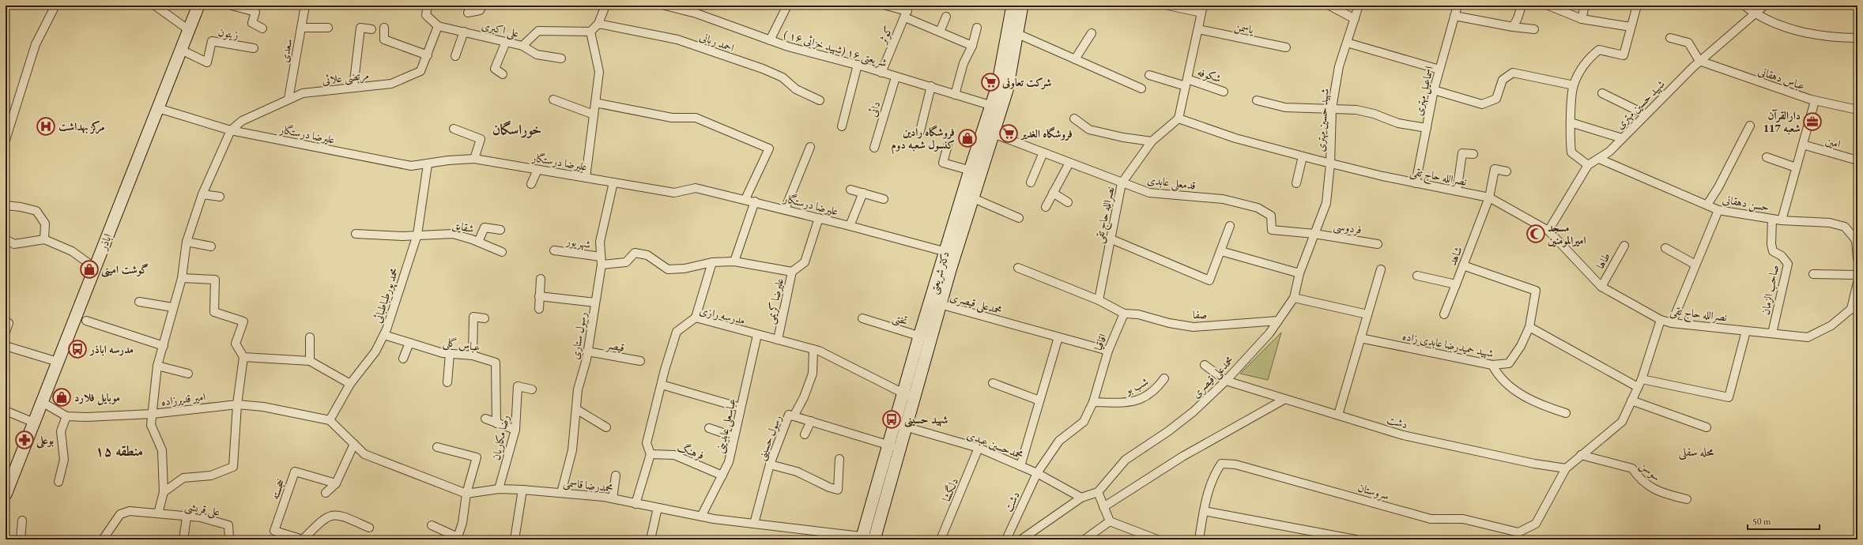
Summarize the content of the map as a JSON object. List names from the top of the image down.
{
  "streets": {
    "main road": ["اباذر", "دکتر شریعتی"],
    "street": [
      "یاسمن",
      "علی اکبری",
      "زیتون",
      "کوثر",
      "احمد ربانی",
      "شریعتی ۱۶ (شهید خزائی ۱۶ )",
      "سعدی",
      "شکوفه",
      "مرتضی علائی",
      "عباس دهقانی",
      "اسماعیل مهتری",
      "شهید حسین مهتری",
      "دائی",
      "علیرضا درستگار",
      "امین",
      "نصرالله حاج تقی",
      "قدمعلی عابدی",
      "حسن دهقانی",
      "شقایق",
      "فردوسی",
      "شهریور",
      "شاهد",
      "طاها",
      "صاحب الزمان",
      "محمد پورطباطبائی",
      "علیرضا کریمی",
      "محمدعلی قیصری",
      "صفا",
      "مدرسه رازی",
      "تختی",
      "رسول ستاری",
      "اقاقیا",
      "عباس گلی",
      "شهید حمیدرضا عابدی زاده",
      "قیصر",
      "شب بو",
      "امیر قدیرزاده",
      "دشت",
      "عباسعلی عابدینی",
      "رضا مکاریان",
      "رسول حسینی",
      "محمدحسین عبدی",
      "فرهنگ",
      "سوسن",
      "محمدرضا قاسمی",
      "خجسته",
      "دلگشا",
      "سروستان",
      "علی قریشی"
    ]
  },
  "crossings": [
    ["علی اکبری", "مرتضی علائی"],
    ["زیتون", "اباذر"],
    ["کوثر", "شریعتی ۱۶ (شهید خزائی ۱۶ )"],
    ["شریعتی ۱۶ (شهید خزائی ۱۶ )", "دائی"],
    ["شریعتی ۱۶ (شهید خزائی ۱۶ )", "دکتر شریعتی"],
    ["سعدی", "مرتضی علائی"],
    ["مرتضی علائی", "علیرضا درستگار"],
    ["عباس دهقانی", "شهید حسین مهتری"],
    ["اسماعیل مهتری", "نصرالله حاج تقی"],
    ["شهید حسین مهتری", "نصرالله حاج تقی"],
    ["شهید حسین مهتری", "حسن دهقانی"],
    ["شهید حسین مهتری", "محمدعلی قیصری"],
    ["علیرضا درستگار", "اباذر"],
    ["علیرضا درستگار", "دکتر شریعتی"],
    ["علیرضا درستگار", "محمد پورطباطبائی"],
    ["علیرضا درستگار", "علیرضا کریمی"],
    ["علیرضا درستگار", "رسول ستاری"],
    ["نصرالله حاج تقی", "قدمعلی عابدی"],
    ["نصرالله حاج تقی", "شاهد"],
    ["نصرالله حاج تقی", "طاها"],
    ["نصرالله حاج تقی", "صاحب الزمان"],
    ["نصرالله حاج تقی", "محمدعلی قیصری"],
    ["نصرالله حاج تقی", "سروستان"],
    ["قدمعلی عابدی", "فردوسی"],
    ["قدمعلی عابدی", "دکتر شریعتی"],
    ["قدمعلی عابدی", "محمدعلی قیصری"],
    ["حسن دهقانی", "صاحب الزمان"],
    ["شقایق", "محمد پورطباطبائی"],
    ["فردوسی", "محمدعلی قیصری"],
    ["اباذر", "امیر قدیرزاده"],
    ["شهریور", "رسول ستاری"],
    ["شاهد", "شهید حمیدرضا عابدی زاده"],
    ["دکتر شریعتی", "محمدعلی قیصری"],
    ["دکتر شریعتی", "مدرسه رازی"],
    ["دکتر شریعتی", "تختی"],
    ["دکتر شریعتی", "رسول حسینی"],
    ["دکتر شریعتی", "محمدحسین عبدی"],
    ["دکتر شریعتی", "محمدرضا قاسمی"],
    ["محمد پورطباطبائی", "عباس گلی"],
    ["محمد پورطباطبائی", "امیر قدیرزاده"],
    ["محمد پورطباطبائی", "محمدرضا قاسمی"],
    ["علیرضا کریمی", "مدرسه رازی"],
    ["محمدعلی قیصری", "صفا"],
    ["محمدعلی قیصری", "اقاقیا"],
    ["محمدعلی قیصری", "دشت"],
    ["صفا", "اقاقیا"],
    ["مدرسه رازی", "عباسعلی عابدینی"],
    ["مدرسه رازی", "فرهنگ"],
    ["مدرسه رازی", "محمدرضا قاسمی"],
    ["رسول ستاری", "قیصر"],
    ["رسول ستاری", "محمدرضا قاسمی"],
    ["اقاقیا", "شب بو"],
    ["اقاقیا", "دشت"],
    ["اقاقیا", "محمدحسین عبدی"],
    ["امیر قدیرزاده", "محمدرضا قاسمی"],
    ["دشت", "محمدحسین عبدی"],
    ["دشت", "سروستان"],
    ["عباسعلی عابدینی", "فرهنگ"],
    ["عباسعلی عابدینی", "محمدرضا قاسمی"],
    ["رضا مکاریان", "محمدرضا قاسمی"],
    ["رسول حسینی", "محمدرضا قاسمی"],
    ["محمدحسین عبدی", "دلگشا"],
    ["سوسن", "سروستان"]
  ],
  "districts": ["خوراسگان", "منطقه ۱۵", "محله سفلی"],
  "places": {
    "supermarket": ["شرکت تعاونی", "فروشگاه الغدیر"],
    "office": ["دارالقرآن شعبه 117"],
    "hospital": ["مرکز بهداشت"],
    "shop": ["فروشگاه رادین کنسول شعبه دوم", "گوشت امینی", "موبایل فلارد"],
    "mosque": ["مسجد امیرالمومنین"],
    "bus stop": ["مدرسه اباذر", "شهید حسینی"],
    "pharmacy": ["بوعلی"]
  },
  "scale_bar": "50 m"
}
